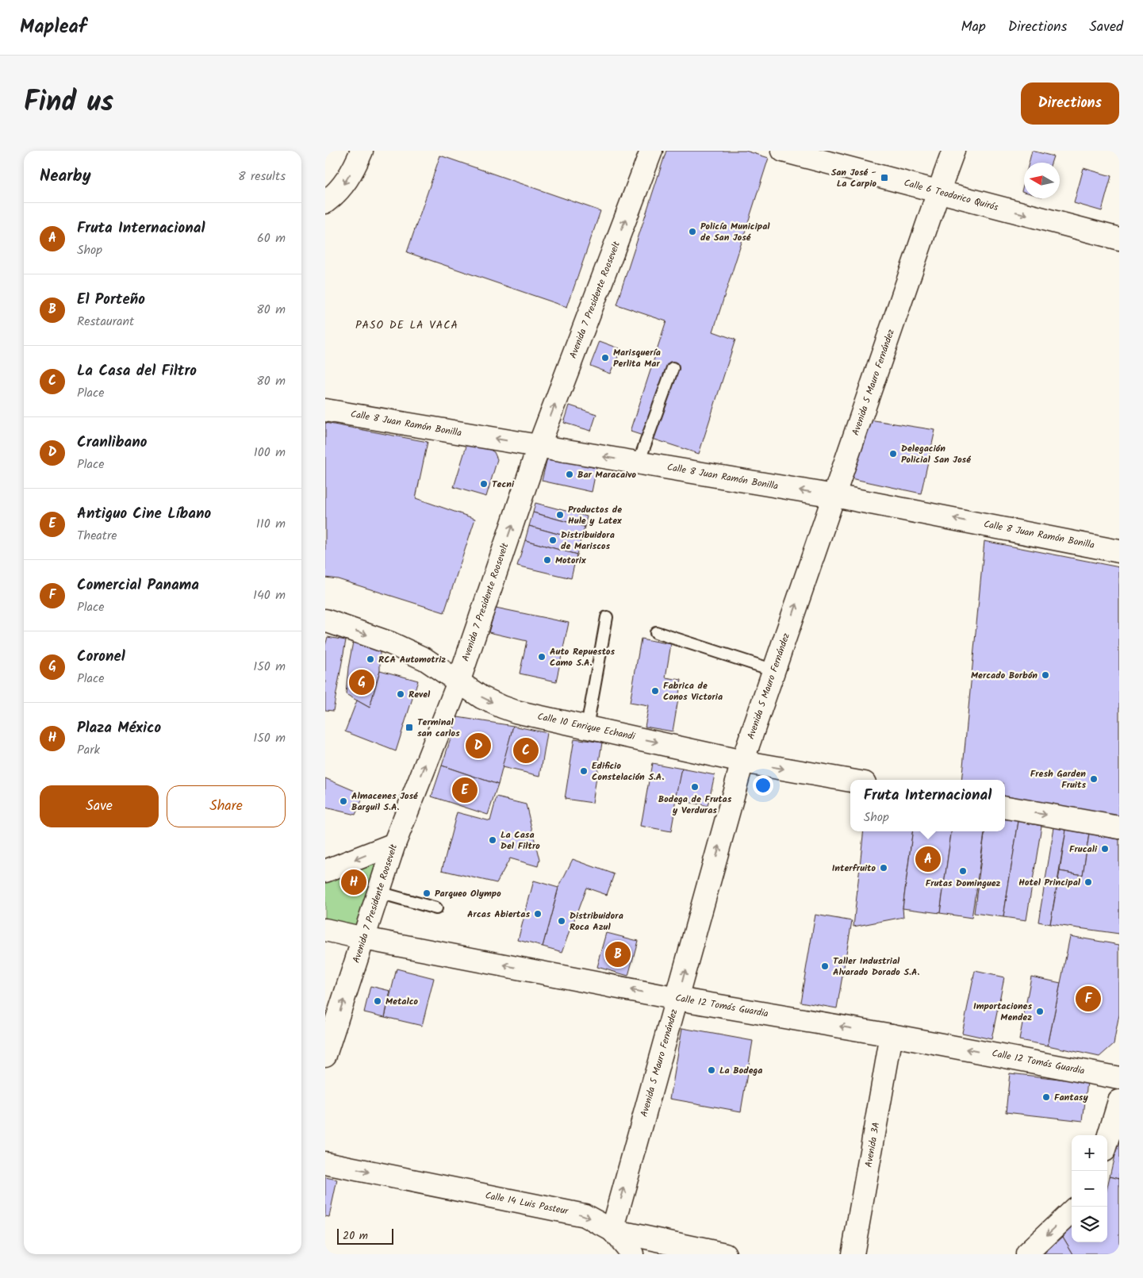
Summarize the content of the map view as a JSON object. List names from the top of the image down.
{
  "streets": {
    "street": [
      "Calle 6 Teodorico Quirós",
      "Avenida 7 Presidente Roosevelt",
      "Avenida 5 Mauro Fernández",
      "Calle 8 Juan Ramón Bonilla",
      "Calle 10 Enrique Echandi",
      "Calle 12 Tomás Guardia",
      "Avenida 3A",
      "Calle 14 Luis Pasteur"
    ]
  },
  "crossings": [
    ["Calle 6 Teodorico Quirós", "Avenida 5 Mauro Fernández"],
    ["Avenida 7 Presidente Roosevelt", "Calle 8 Juan Ramón Bonilla"],
    ["Avenida 7 Presidente Roosevelt", "Calle 10 Enrique Echandi"],
    ["Avenida 7 Presidente Roosevelt", "Calle 12 Tomás Guardia"],
    ["Avenida 5 Mauro Fernández", "Calle 8 Juan Ramón Bonilla"],
    ["Avenida 5 Mauro Fernández", "Calle 10 Enrique Echandi"],
    ["Avenida 5 Mauro Fernández", "Calle 12 Tomás Guardia"],
    ["Avenida 5 Mauro Fernández", "Calle 14 Luis Pasteur"],
    ["Calle 12 Tomás Guardia", "Avenida 3A"]
  ],
  "one_way": [
    "Calle 6 Teodorico Quirós",
    "Avenida 7 Presidente Roosevelt",
    "Avenida 5 Mauro Fernández",
    "Calle 8 Juan Ramón Bonilla",
    "Calle 10 Enrique Echandi",
    "Calle 12 Tomás Guardia",
    "Calle 14 Luis Pasteur"
  ],
  "districts": ["PASO DE LA VACA"],
  "places": {
    "transit": ["San José - La Carpio", "Terminal san carlos"],
    "other": [
      "Policía Municipal de San José",
      "Marisquería Perlita Mar",
      "Delegación Policial San José",
      "Bar Maracaivo",
      "Tecni",
      "Productos de Hule y Latex",
      "Distribuidora de Mariscos",
      "Motorix",
      "Auto Repuestos Camo S.A.",
      "RCA Automotriz",
      "Mercado Borbón",
      "Fabrica de Conos Victoria",
      "Revel",
      "Edificio Constelación S.A.",
      "Fresh Garden Fruits",
      "Bodega de Frutas y Verduras",
      "Almacenes José Barguil S.A.",
      "La Casa Del Filtro",
      "Frucali",
      "Interfruito",
      "Frutas Dominguez",
      "Hotel Principal",
      "Parqueo Olympo",
      "Arcas Abiertas",
      "Distribuidora Roca Azul",
      "Taller Industrial Alvarado Dorado S.A.",
      "Metalco",
      "Importaciones Mendez",
      "La Bodega",
      "Fantasy"
    ]
  },
  "scale_bar": "20 m",
  "north": "left",
  "page": {
    "header": "Mapleaf",
    "nav": ["Map", "Directions", "Saved"],
    "title": "Find us",
    "buttons": [
      "Directions",
      ["Save", "Share"]
    ],
    "heading": ["Nearby", "8 results"],
    "list": [
      {
        "mark": "A",
        "name": "Fruta Internacional",
        "note": "Shop",
        "value": "60 m"
      },
      {
        "mark": "B",
        "name": "El Porteño",
        "note": "Restaurant",
        "value": "80 m"
      },
      {
        "mark": "C",
        "name": "La Casa del Filtro",
        "note": "Place",
        "value": "80 m"
      },
      {
        "mark": "D",
        "name": "Cranlibano",
        "note": "Place",
        "value": "100 m"
      },
      {
        "mark": "E",
        "name": "Antiguo Cine Líbano",
        "note": "Theatre",
        "value": "110 m"
      },
      {
        "mark": "F",
        "name": "Comercial Panama",
        "note": "Place",
        "value": "140 m"
      },
      {
        "mark": "G",
        "name": "Coronel",
        "note": "Place",
        "value": "150 m"
      },
      {
        "mark": "H",
        "name": "Plaza México",
        "note": "Park",
        "value": "150 m"
      }
    ],
    "pins": [
      "G",
      "D",
      "C",
      "E",
      "A",
      "H",
      "B",
      "F"
    ],
    "popup": ["Fruta Internacional", "Shop"],
    "map_buttons": ["+", "−"],
    "scale": "20 m"
  }
}
